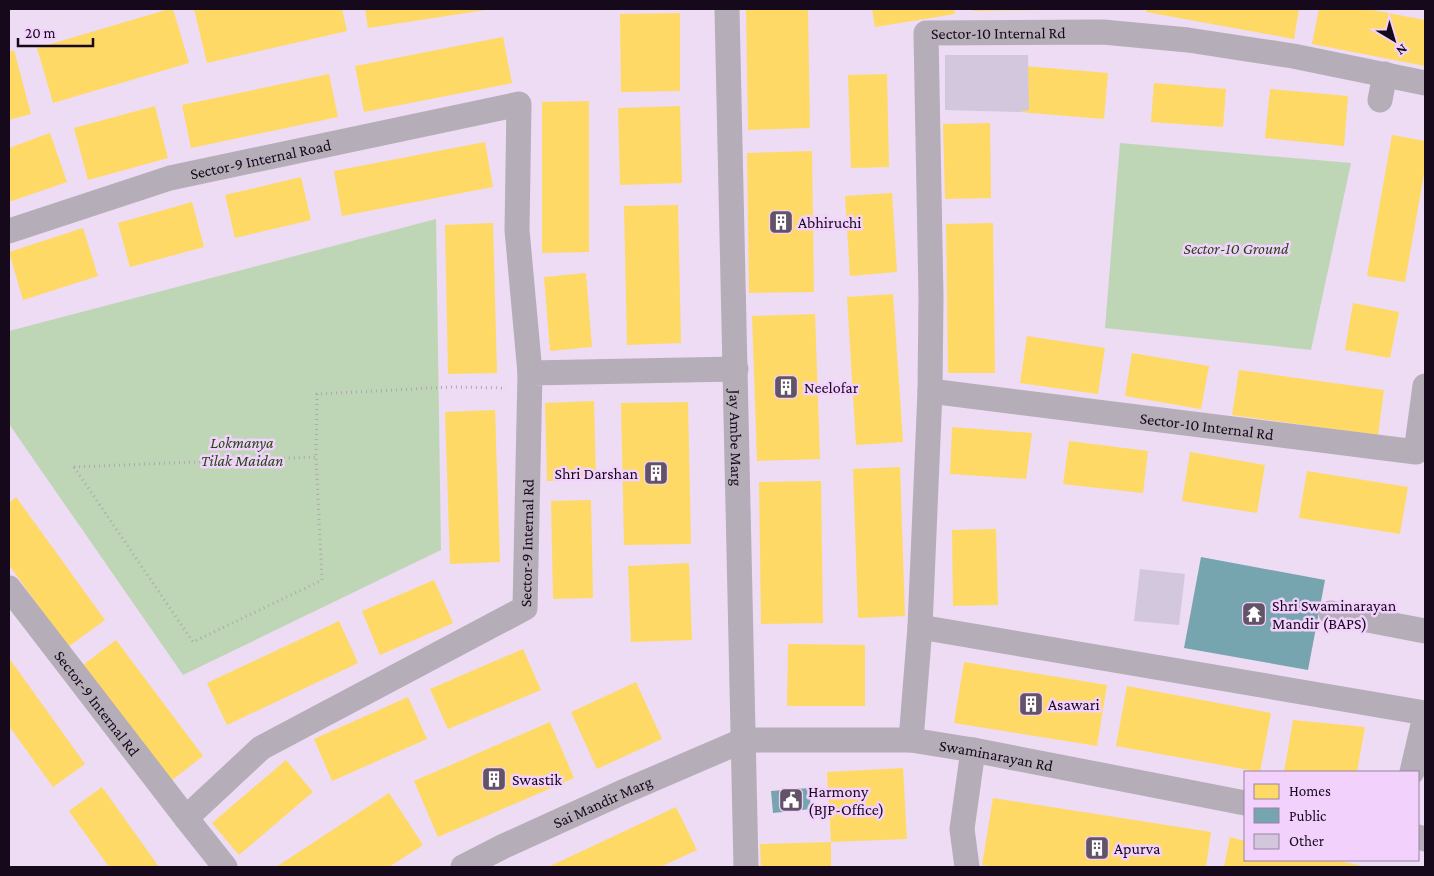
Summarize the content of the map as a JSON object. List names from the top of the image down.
{
  "streets": {
    "street": [
      "Sector-10 Internal Rd",
      "Sector-9 Internal Road",
      "Jay Ambe Marg",
      "Sector-9 Internal Rd",
      "Swaminarayan Rd",
      "Sai Mandir Marg"
    ]
  },
  "crossings": [
    ["Sector-10 Internal Rd", "Swaminarayan Rd"],
    ["Sector-9 Internal Road", "Sector-9 Internal Rd"],
    ["Jay Ambe Marg", "Swaminarayan Rd"],
    ["Jay Ambe Marg", "Sai Mandir Marg"],
    ["Swaminarayan Rd", "Sai Mandir Marg"]
  ],
  "parks": ["Sector-10 Ground", "Lokmanya Tilak Maidan"],
  "places": {
    "building": [
      "Abhiruchi",
      "Neelofar",
      "Shri Darshan",
      "Asawari",
      "Swastik",
      "Apurva"
    ],
    "temple": ["Shri Swaminarayan Mandir (BAPS)"],
    "public building": ["Harmony (BJP-Office)"]
  },
  "legend": ["Homes", "Public", "Other"],
  "scale_bar": "20 m",
  "north": "bottom right"
}
